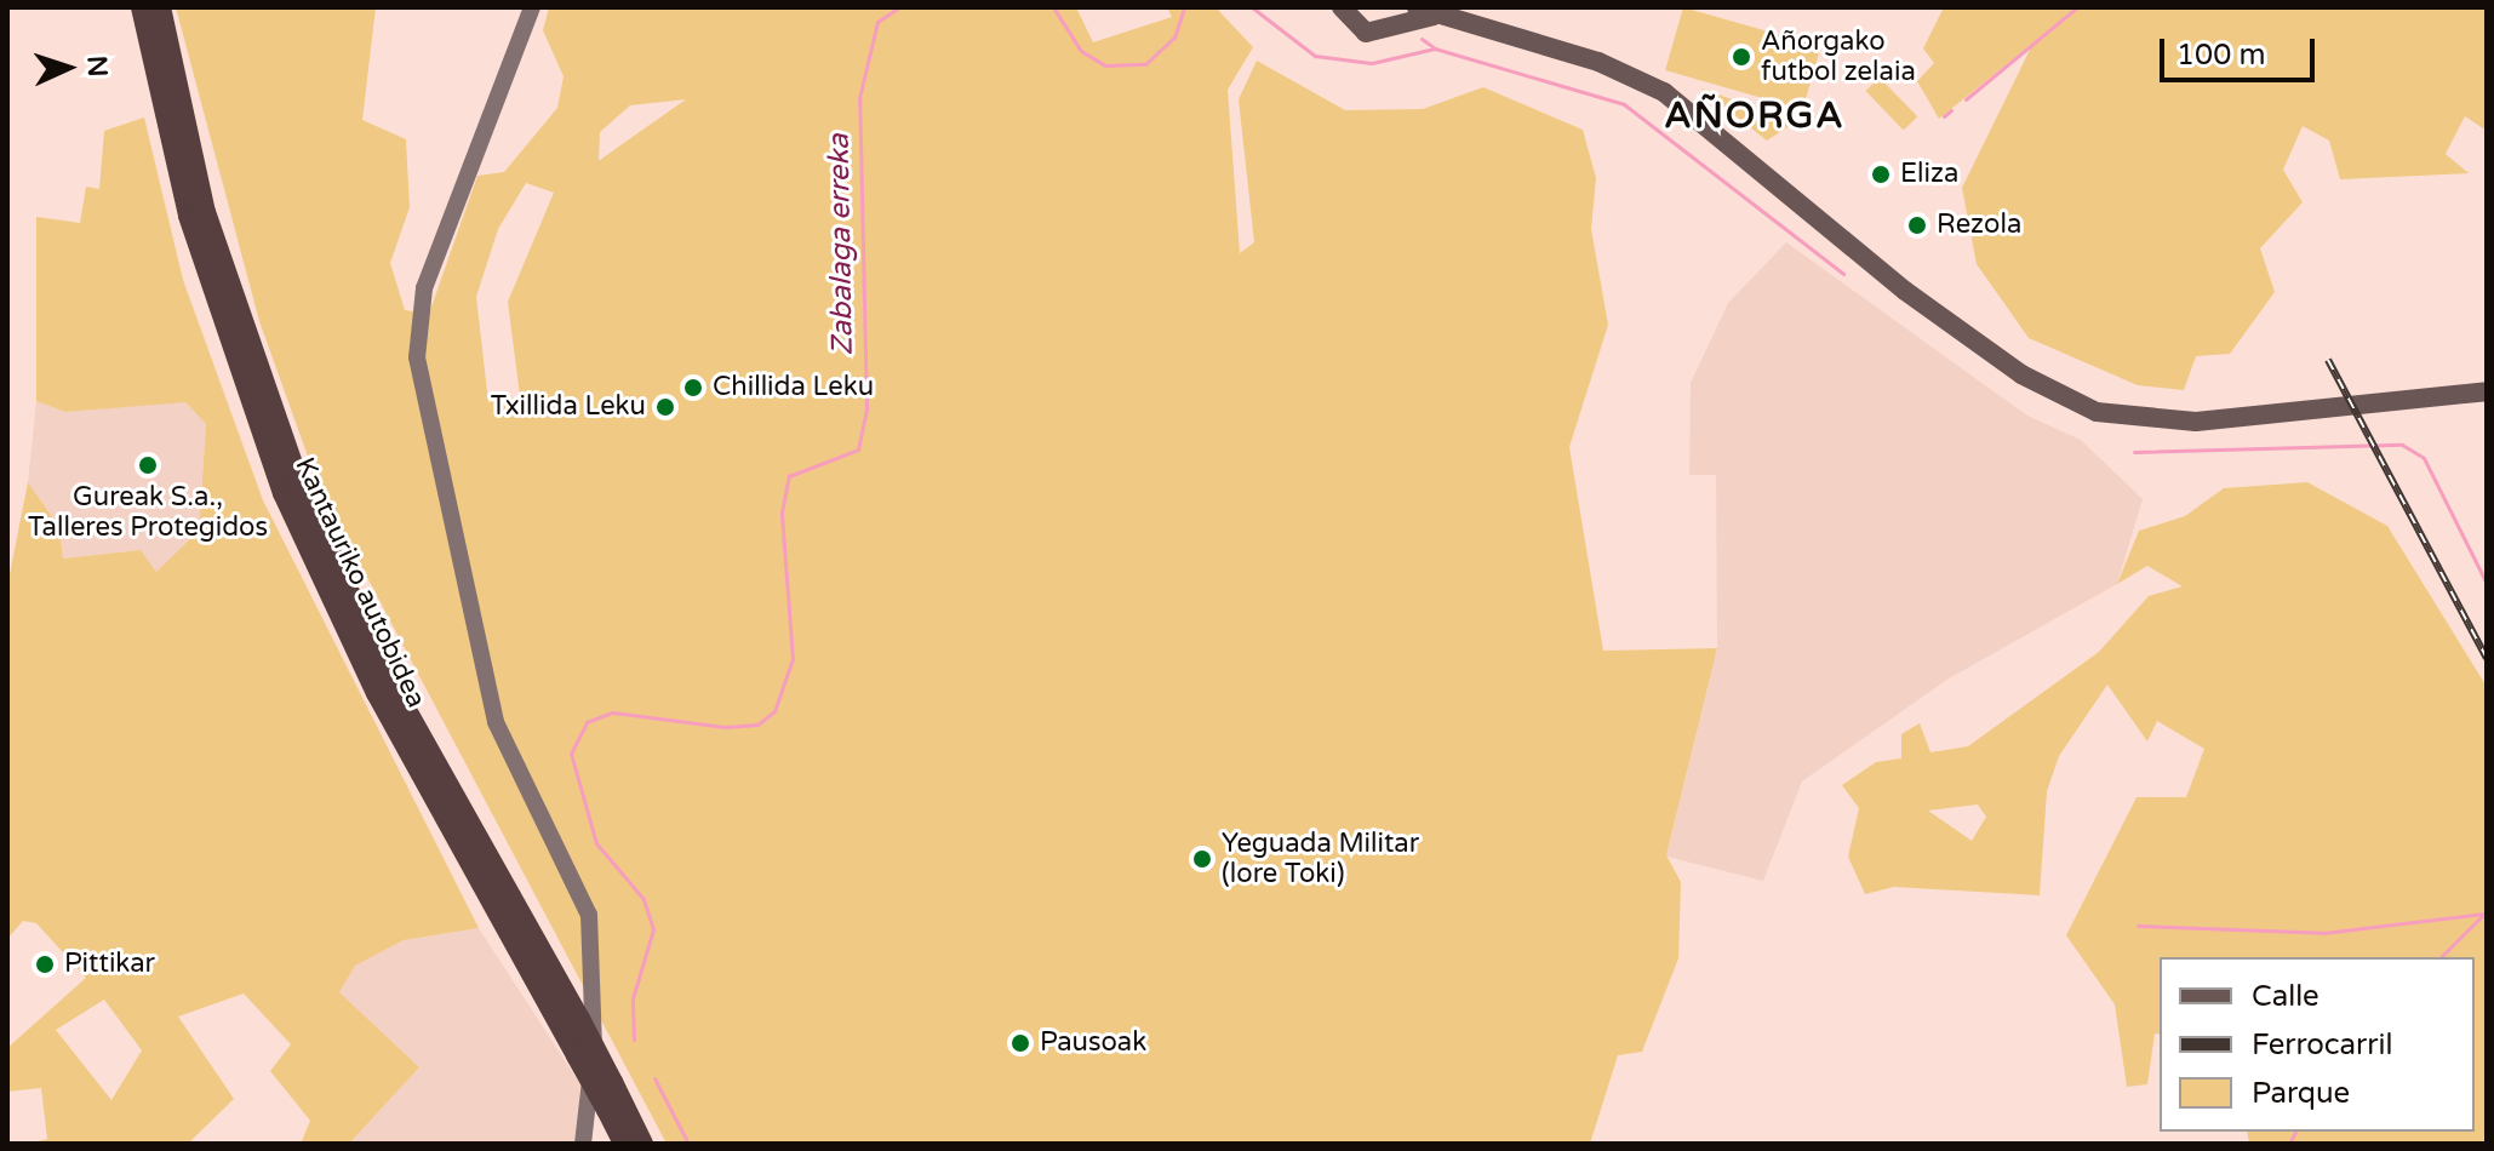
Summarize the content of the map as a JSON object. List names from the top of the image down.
{
  "streets": {
    "highway": ["Kantauriko autobidea"]
  },
  "districts": ["AÑORGA"],
  "water": ["Zabalaga erreka"],
  "places": [
    "Añorgako futbol zelaia",
    "Eliza",
    "Rezola",
    "Chillida Leku",
    "Txillida Leku",
    "Gureak S.a., Talleres Protegidos",
    "Yeguada Militar (lore Toki)",
    "Pittikar",
    "Pausoak"
  ],
  "legend": ["Calle", "Ferrocarril", "Parque"],
  "scale_bar": "100 m",
  "north": "right"
}
